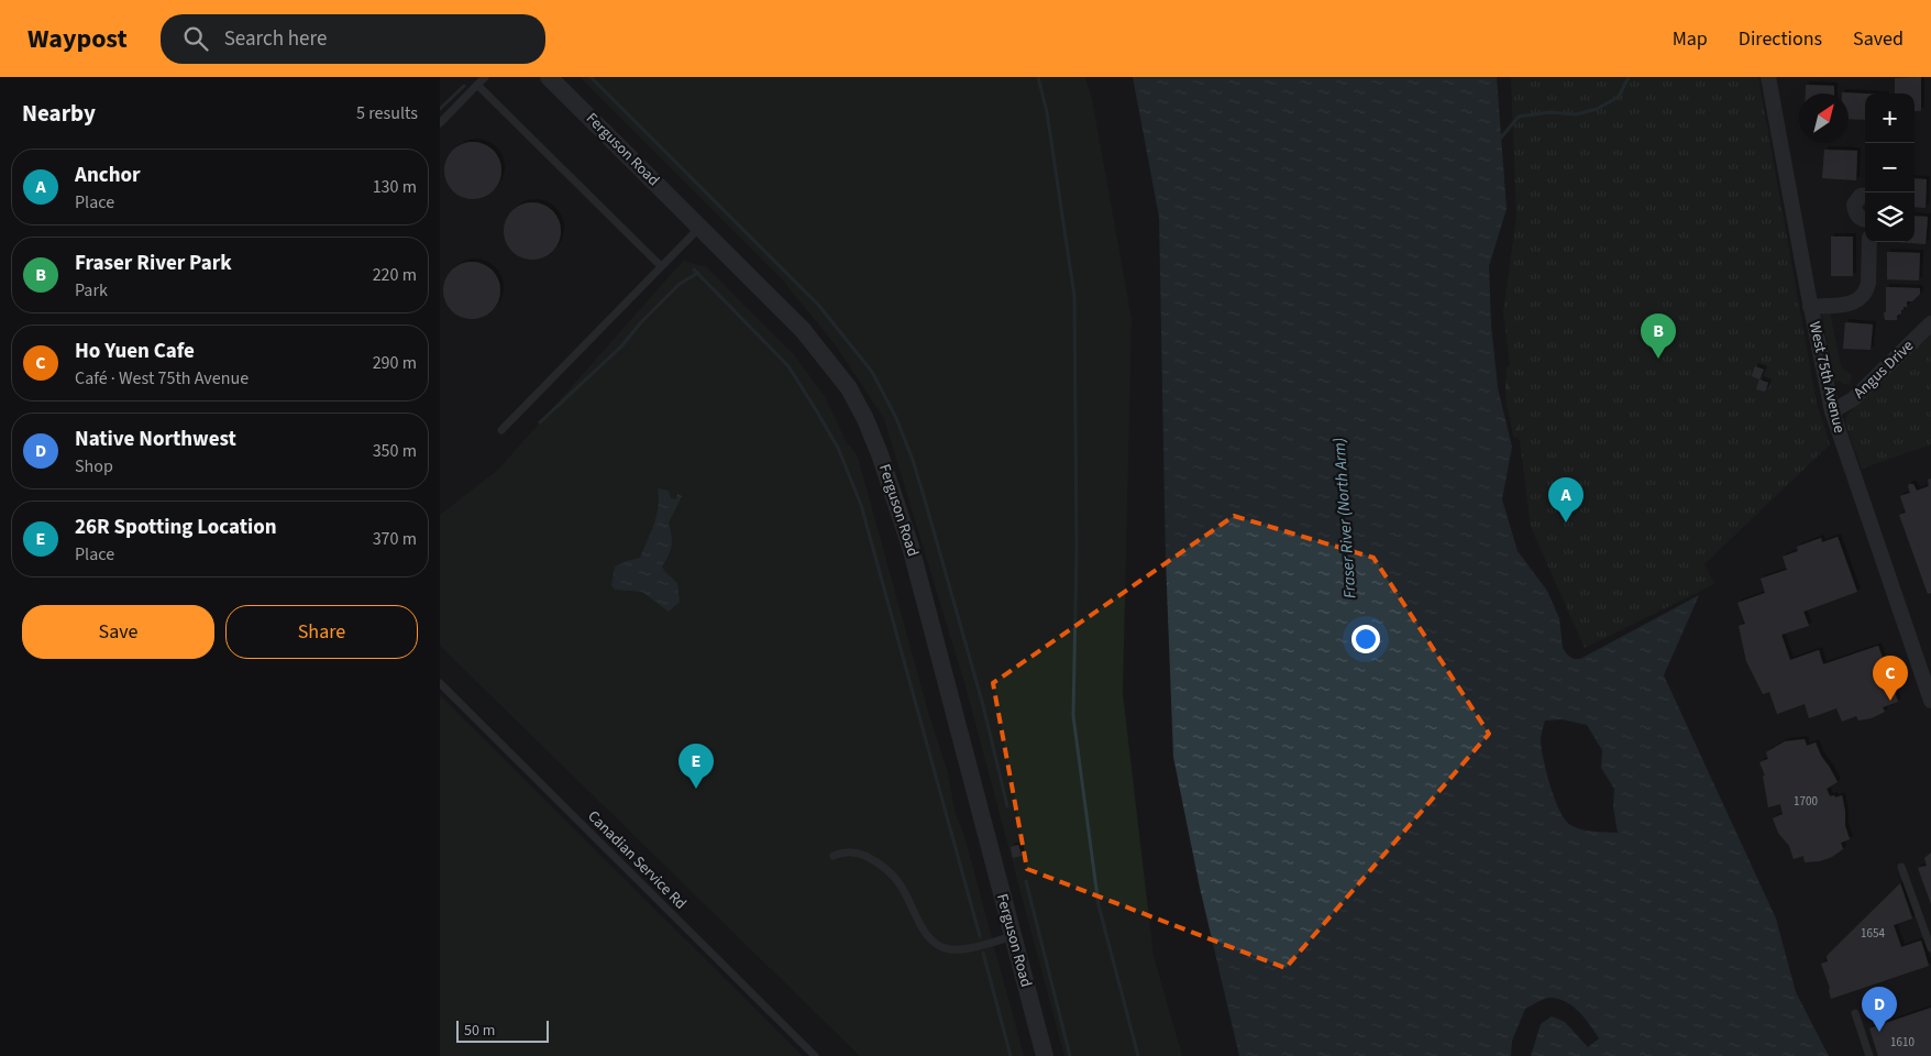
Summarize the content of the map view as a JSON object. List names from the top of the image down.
{
  "streets": {
    "street": ["Ferguson Road", "Angus Drive", "West 75th Avenue"],
    "lane": ["Canadian Service Rd"]
  },
  "crossings": [
    ["Angus Drive", "West 75th Avenue"]
  ],
  "water": ["Fraser River (North Arm)"],
  "house_numbers": ["1700", "1654", "1610"],
  "scale_bar": "50 m",
  "north": "top right",
  "page": {
    "header": "Waypost",
    "search": "Search here",
    "nav": ["Map", "Directions", "Saved"],
    "heading": ["Nearby", "5 results"],
    "map_buttons": ["+", "−"],
    "list": [
      {
        "mark": "A",
        "name": "Anchor",
        "note": "Place",
        "value": "130 m"
      },
      {
        "mark": "B",
        "name": "Fraser River Park",
        "note": "Park",
        "value": "220 m"
      },
      {
        "mark": "C",
        "name": "Ho Yuen Cafe",
        "note": "Café · West 75th Avenue",
        "value": "290 m"
      },
      {
        "mark": "D",
        "name": "Native Northwest",
        "note": "Shop",
        "value": "350 m"
      },
      {
        "mark": "E",
        "name": "26R Spotting Location",
        "note": "Place",
        "value": "370 m"
      }
    ],
    "pins": [
      "B",
      "A",
      "C",
      "E",
      "D"
    ],
    "buttons": ["Save", "Share"],
    "scale": "50 m"
  }
}
